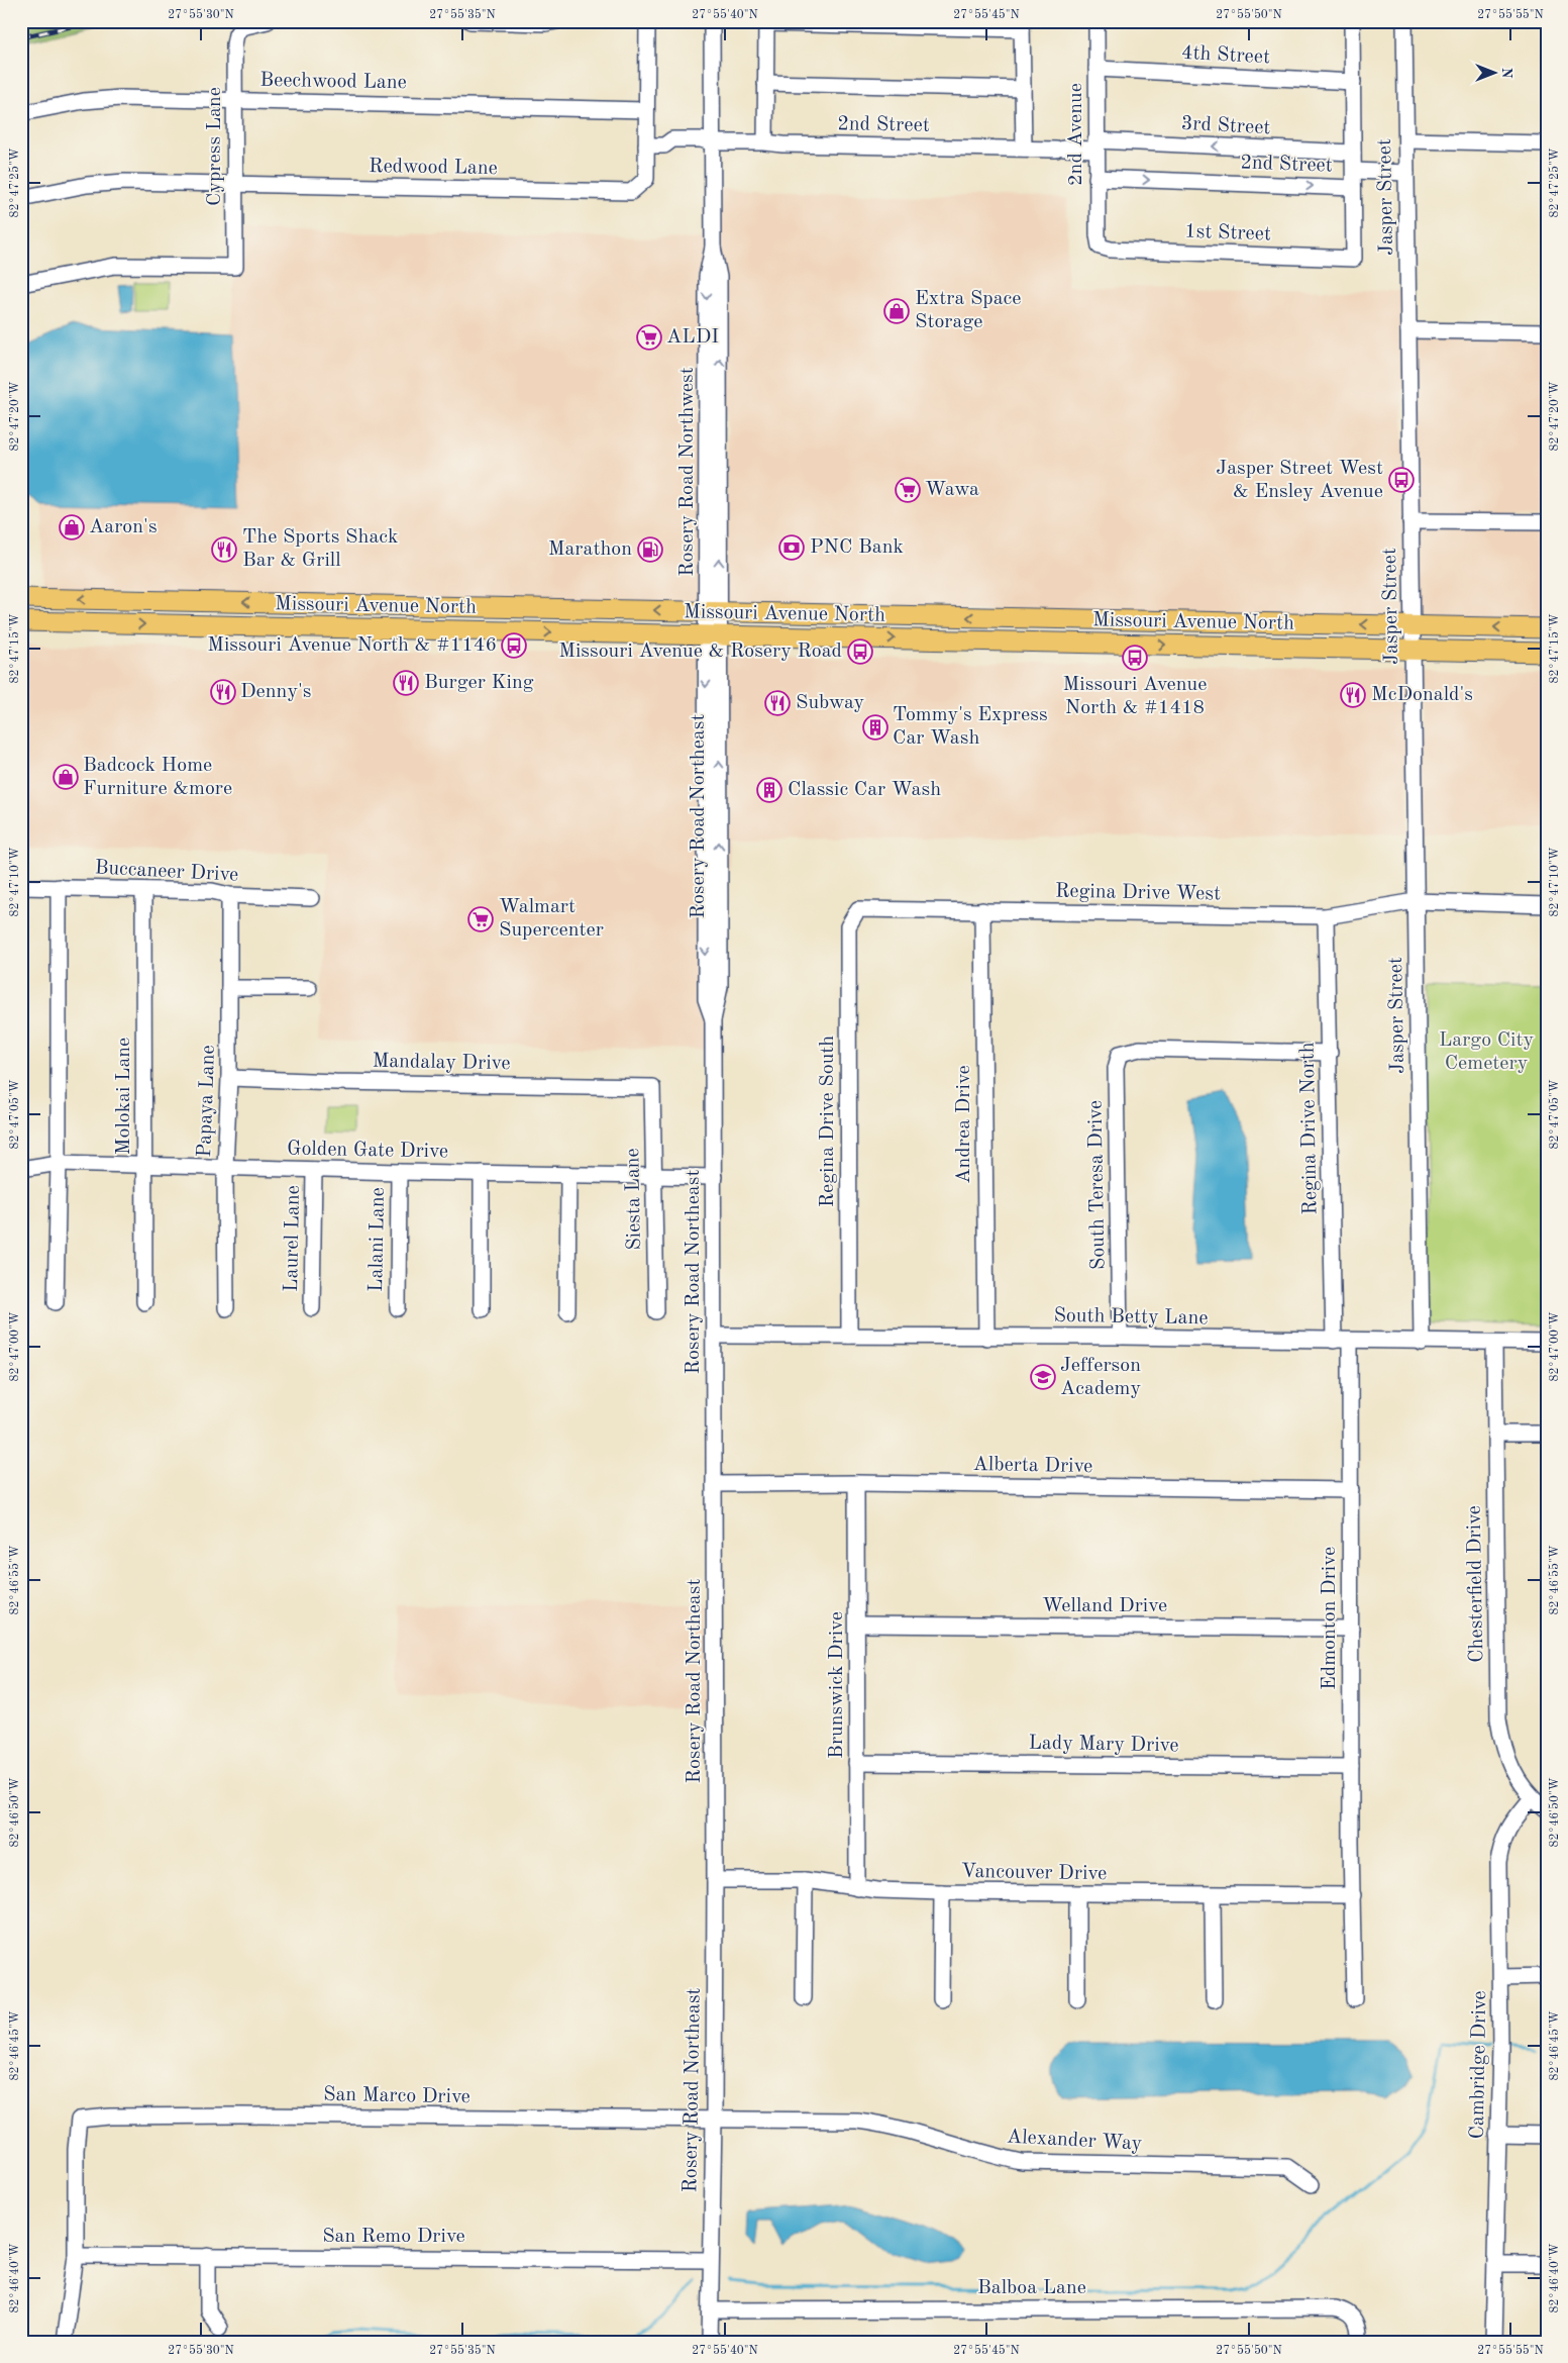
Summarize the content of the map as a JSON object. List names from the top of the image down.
{
  "streets": {
    "main road": ["Missouri Avenue North"],
    "street": [
      "4th Street",
      "Beechwood Lane",
      "2nd Street",
      "3rd Street",
      "2nd Avenue",
      "Cypress Lane",
      "Redwood Lane",
      "Jasper Street",
      "1st Street",
      "Rosery Road Northwest",
      "Rosery Road Northeast",
      "Buccaneer Drive",
      "Regina Drive West",
      "Mandalay Drive",
      "Molokai Lane",
      "Papaya Lane",
      "Regina Drive South",
      "Andrea Drive",
      "Regina Drive North",
      "Golden Gate Drive",
      "South Teresa Drive",
      "Siesta Lane",
      "Laurel Lane",
      "Lalani Lane",
      "South Betty Lane",
      "Alberta Drive",
      "Chesterfield Drive",
      "Welland Drive",
      "Edmonton Drive",
      "Brunswick Drive",
      "Lady Mary Drive",
      "Vancouver Drive",
      "Cambridge Drive",
      "San Marco Drive",
      "Alexander Way",
      "San Remo Drive",
      "Balboa Lane"
    ]
  },
  "crossings": [
    ["4th Street", "2nd Avenue"],
    ["Beechwood Lane", "Cypress Lane"],
    ["2nd Street", "3rd Street"],
    ["2nd Street", "2nd Avenue"],
    ["2nd Street", "Redwood Lane"],
    ["2nd Street", "1st Street"],
    ["2nd Street", "Rosery Road Northwest"],
    ["3rd Street", "2nd Avenue"],
    ["2nd Avenue", "1st Street"],
    ["Cypress Lane", "Redwood Lane"],
    ["Jasper Street", "Missouri Avenue North"],
    ["Jasper Street", "Regina Drive West"],
    ["Jasper Street", "South Betty Lane"],
    ["Rosery Road Northwest", "Missouri Avenue North"],
    ["Rosery Road Northwest", "Rosery Road Northeast"],
    ["Missouri Avenue North", "Rosery Road Northeast"],
    ["Rosery Road Northeast", "Golden Gate Drive"],
    ["Rosery Road Northeast", "South Betty Lane"],
    ["Rosery Road Northeast", "Alberta Drive"],
    ["Rosery Road Northeast", "Vancouver Drive"],
    ["Rosery Road Northeast", "San Marco Drive"],
    ["Rosery Road Northeast", "Alexander Way"],
    ["Rosery Road Northeast", "San Remo Drive"],
    ["Rosery Road Northeast", "Balboa Lane"],
    ["Buccaneer Drive", "Molokai Lane"],
    ["Buccaneer Drive", "Papaya Lane"],
    ["Regina Drive West", "Regina Drive South"],
    ["Regina Drive West", "Andrea Drive"],
    ["Regina Drive West", "Regina Drive North"],
    ["Mandalay Drive", "Papaya Lane"],
    ["Mandalay Drive", "Siesta Lane"],
    ["Molokai Lane", "Golden Gate Drive"],
    ["Papaya Lane", "Golden Gate Drive"],
    ["Regina Drive South", "South Betty Lane"],
    ["Andrea Drive", "South Betty Lane"],
    ["Regina Drive North", "South Teresa Drive"],
    ["Regina Drive North", "South Betty Lane"],
    ["Golden Gate Drive", "Siesta Lane"],
    ["Golden Gate Drive", "Laurel Lane"],
    ["Golden Gate Drive", "Lalani Lane"],
    ["South Teresa Drive", "South Betty Lane"],
    ["South Betty Lane", "Chesterfield Drive"],
    ["South Betty Lane", "Edmonton Drive"],
    ["Alberta Drive", "Edmonton Drive"],
    ["Alberta Drive", "Brunswick Drive"],
    ["Chesterfield Drive", "Cambridge Drive"],
    ["Welland Drive", "Edmonton Drive"],
    ["Welland Drive", "Brunswick Drive"],
    ["Edmonton Drive", "Lady Mary Drive"],
    ["Edmonton Drive", "Vancouver Drive"],
    ["Brunswick Drive", "Lady Mary Drive"],
    ["Brunswick Drive", "Vancouver Drive"],
    ["San Marco Drive", "Alexander Way"],
    ["San Marco Drive", "San Remo Drive"]
  ],
  "one_way": ["2nd Street", "3rd Street"],
  "parks": ["Largo City Cemetery"],
  "places": {
    "shop": ["Extra Space Storage", "Aaron's", "Badcock Home Furniture &more"],
    "supermarket": ["ALDI", "Wawa", "Walmart Supercenter"],
    "bus stop": [
      "Jasper Street West & Ensley Avenue",
      "Missouri Avenue North & #1146",
      "Missouri Avenue & Rosery Road",
      "Missouri Avenue North & #1418"
    ],
    "bank": ["PNC Bank"],
    "restaurant": [
      "The Sports Shack Bar & Grill",
      "Burger King",
      "Denny's",
      "McDonald's",
      "Subway"
    ],
    "fuel station": ["Marathon"],
    "building": ["Tommy's Express Car Wash", "Classic Car Wash"],
    "school or university": ["Jefferson Academy"]
  },
  "north": "right",
  "coordinates": [
    "27°55'30\"N",
    "27°55'35\"N",
    "27°55'40\"N",
    "27°55'45\"N",
    "27°55'50\"N",
    "27°55'55\"N",
    "82°47'25\"W",
    "82°47'20\"W",
    "82°47'15\"W",
    "82°47'10\"W",
    "82°47'05\"W",
    "82°47'00\"W",
    "82°46'55\"W",
    "82°46'50\"W",
    "82°46'45\"W",
    "82°46'40\"W"
  ]
}
